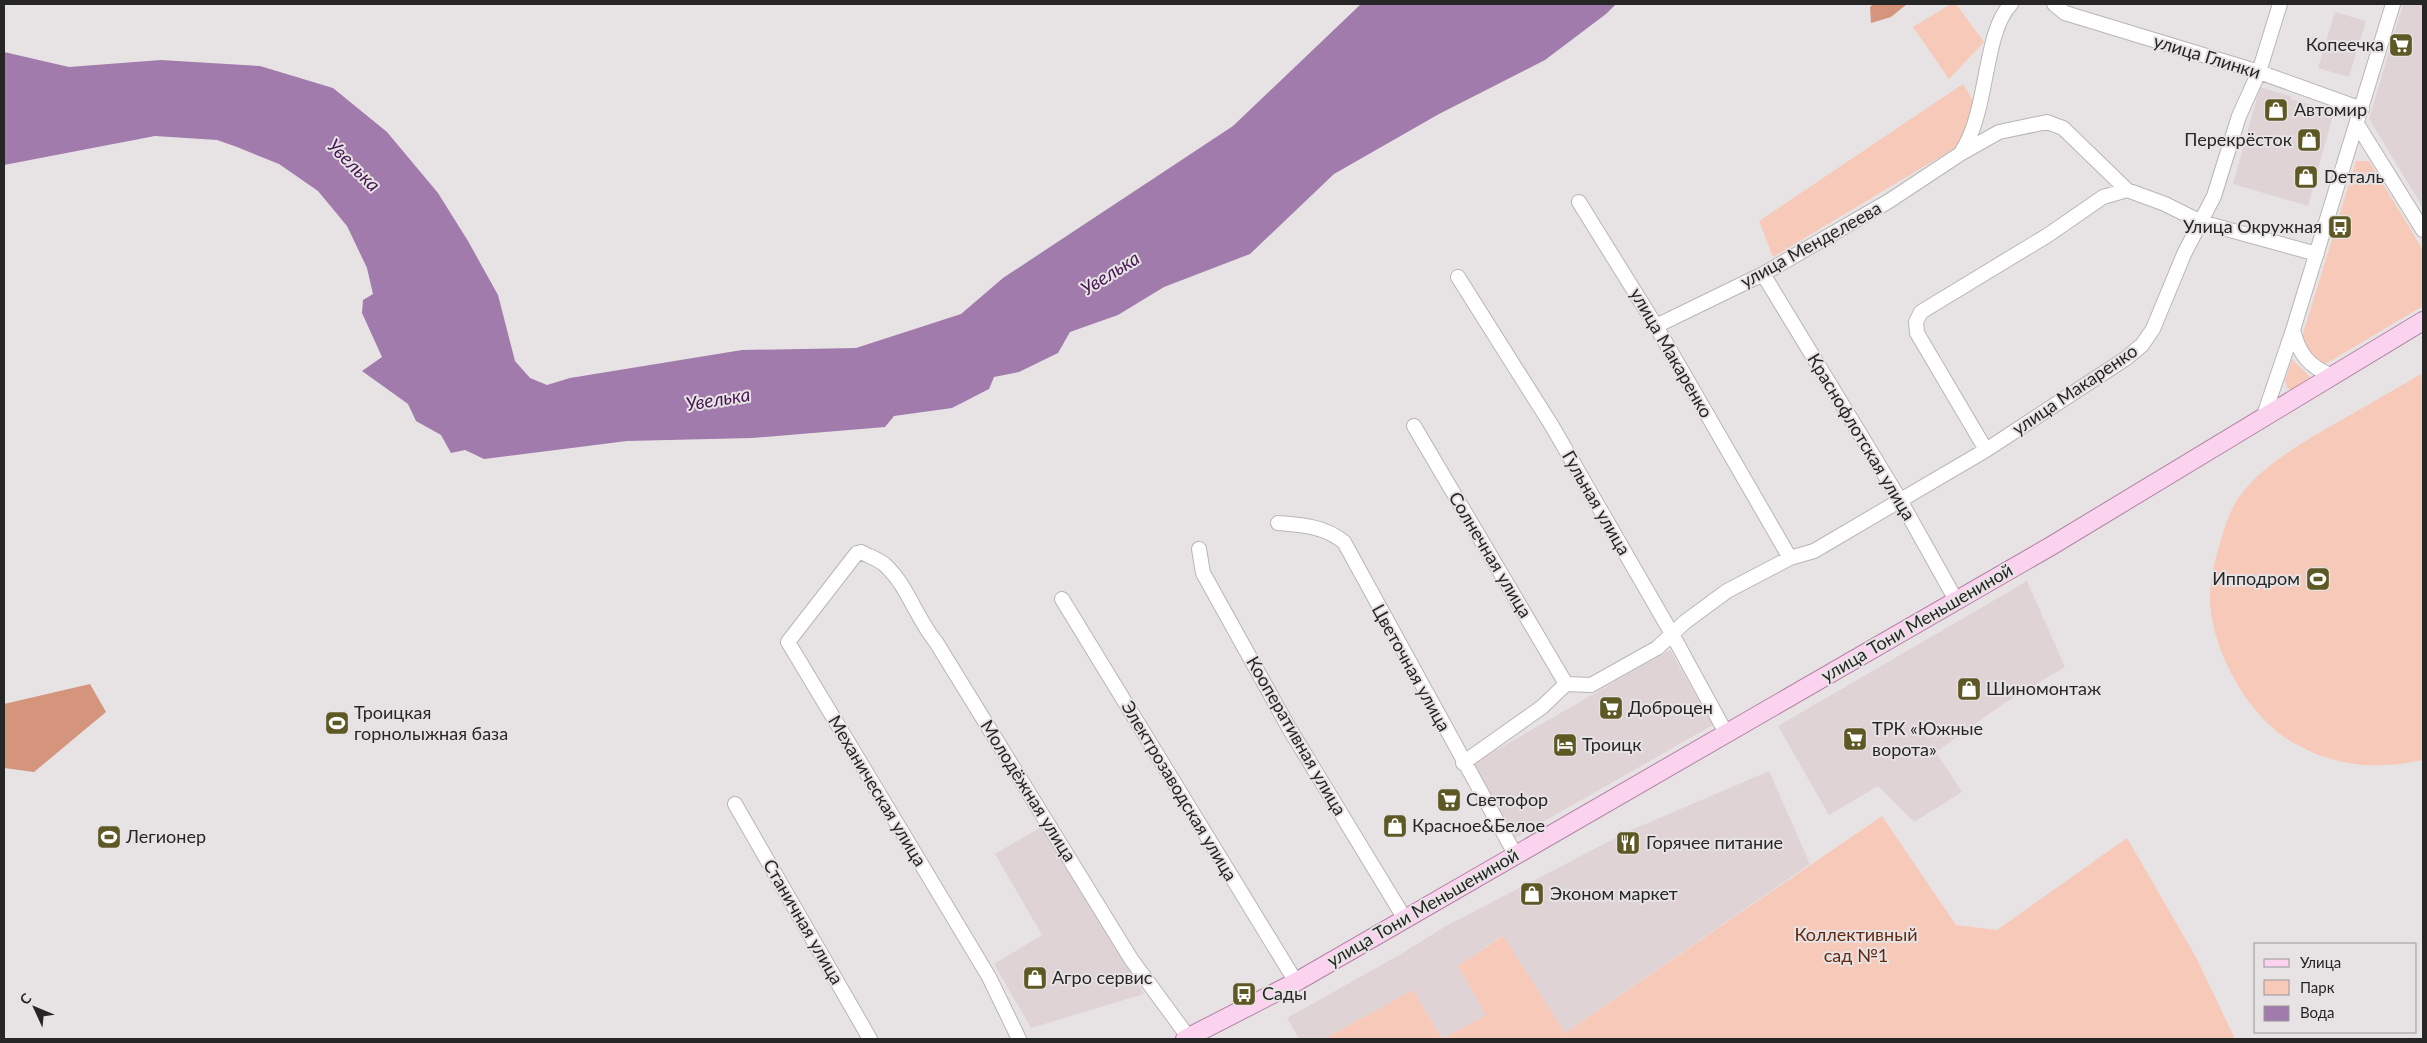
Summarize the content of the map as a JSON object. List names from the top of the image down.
{
  "streets": {
    "main road": ["улица Тони Меньшениной"],
    "street": [
      "улица Глинки",
      "улица Менделеева",
      "улица Макаренко",
      "Краснофлотская улица",
      "Гульная улица",
      "Солнечная улица",
      "Цветочная улица",
      "Кооперативная улица",
      "Механическая улица",
      "Молодёжная улица",
      "Электрозаводская улица",
      "Станичная улица"
    ]
  },
  "crossings": [
    ["улица Глинки", "улица Макаренко"],
    ["улица Менделеева", "улица Макаренко"],
    ["улица Менделеева", "Краснофлотская улица"],
    ["улица Макаренко", "Краснофлотская улица"],
    ["улица Макаренко", "Гульная улица"],
    ["улица Макаренко", "Солнечная улица"],
    ["Краснофлотская улица", "улица Тони Меньшениной"],
    ["Гульная улица", "улица Тони Меньшениной"],
    ["улица Тони Меньшениной", "Цветочная улица"],
    ["улица Тони Меньшениной", "Кооперативная улица"],
    ["улица Тони Меньшениной", "Молодёжная улица"],
    ["улица Тони Меньшениной", "Электрозаводская улица"],
    ["Механическая улица", "Молодёжная улица"]
  ],
  "water": ["Увелька"],
  "parks": ["Коллективный сад №1"],
  "places": {
    "supermarket": [
      "Копеечка",
      "Доброцен",
      "ТРК «Южные ворота»",
      "Светофор"
    ],
    "shop": [
      "Автомир",
      "Перекрёсток",
      "Dеталь",
      "Шиномонтаж",
      "Красное&Белое",
      "Эконом маркет",
      "Агро сервис"
    ],
    "bus stop": ["Улица Окружная", "Сады"],
    "sports": ["Ипподром", "Троицкая горнолыжная база", "Легионер"],
    "hotel": ["Троицк"],
    "restaurant": ["Горячее питание"]
  },
  "legend": ["Улица", "Парк", "Вода"],
  "north": "top left"
}
